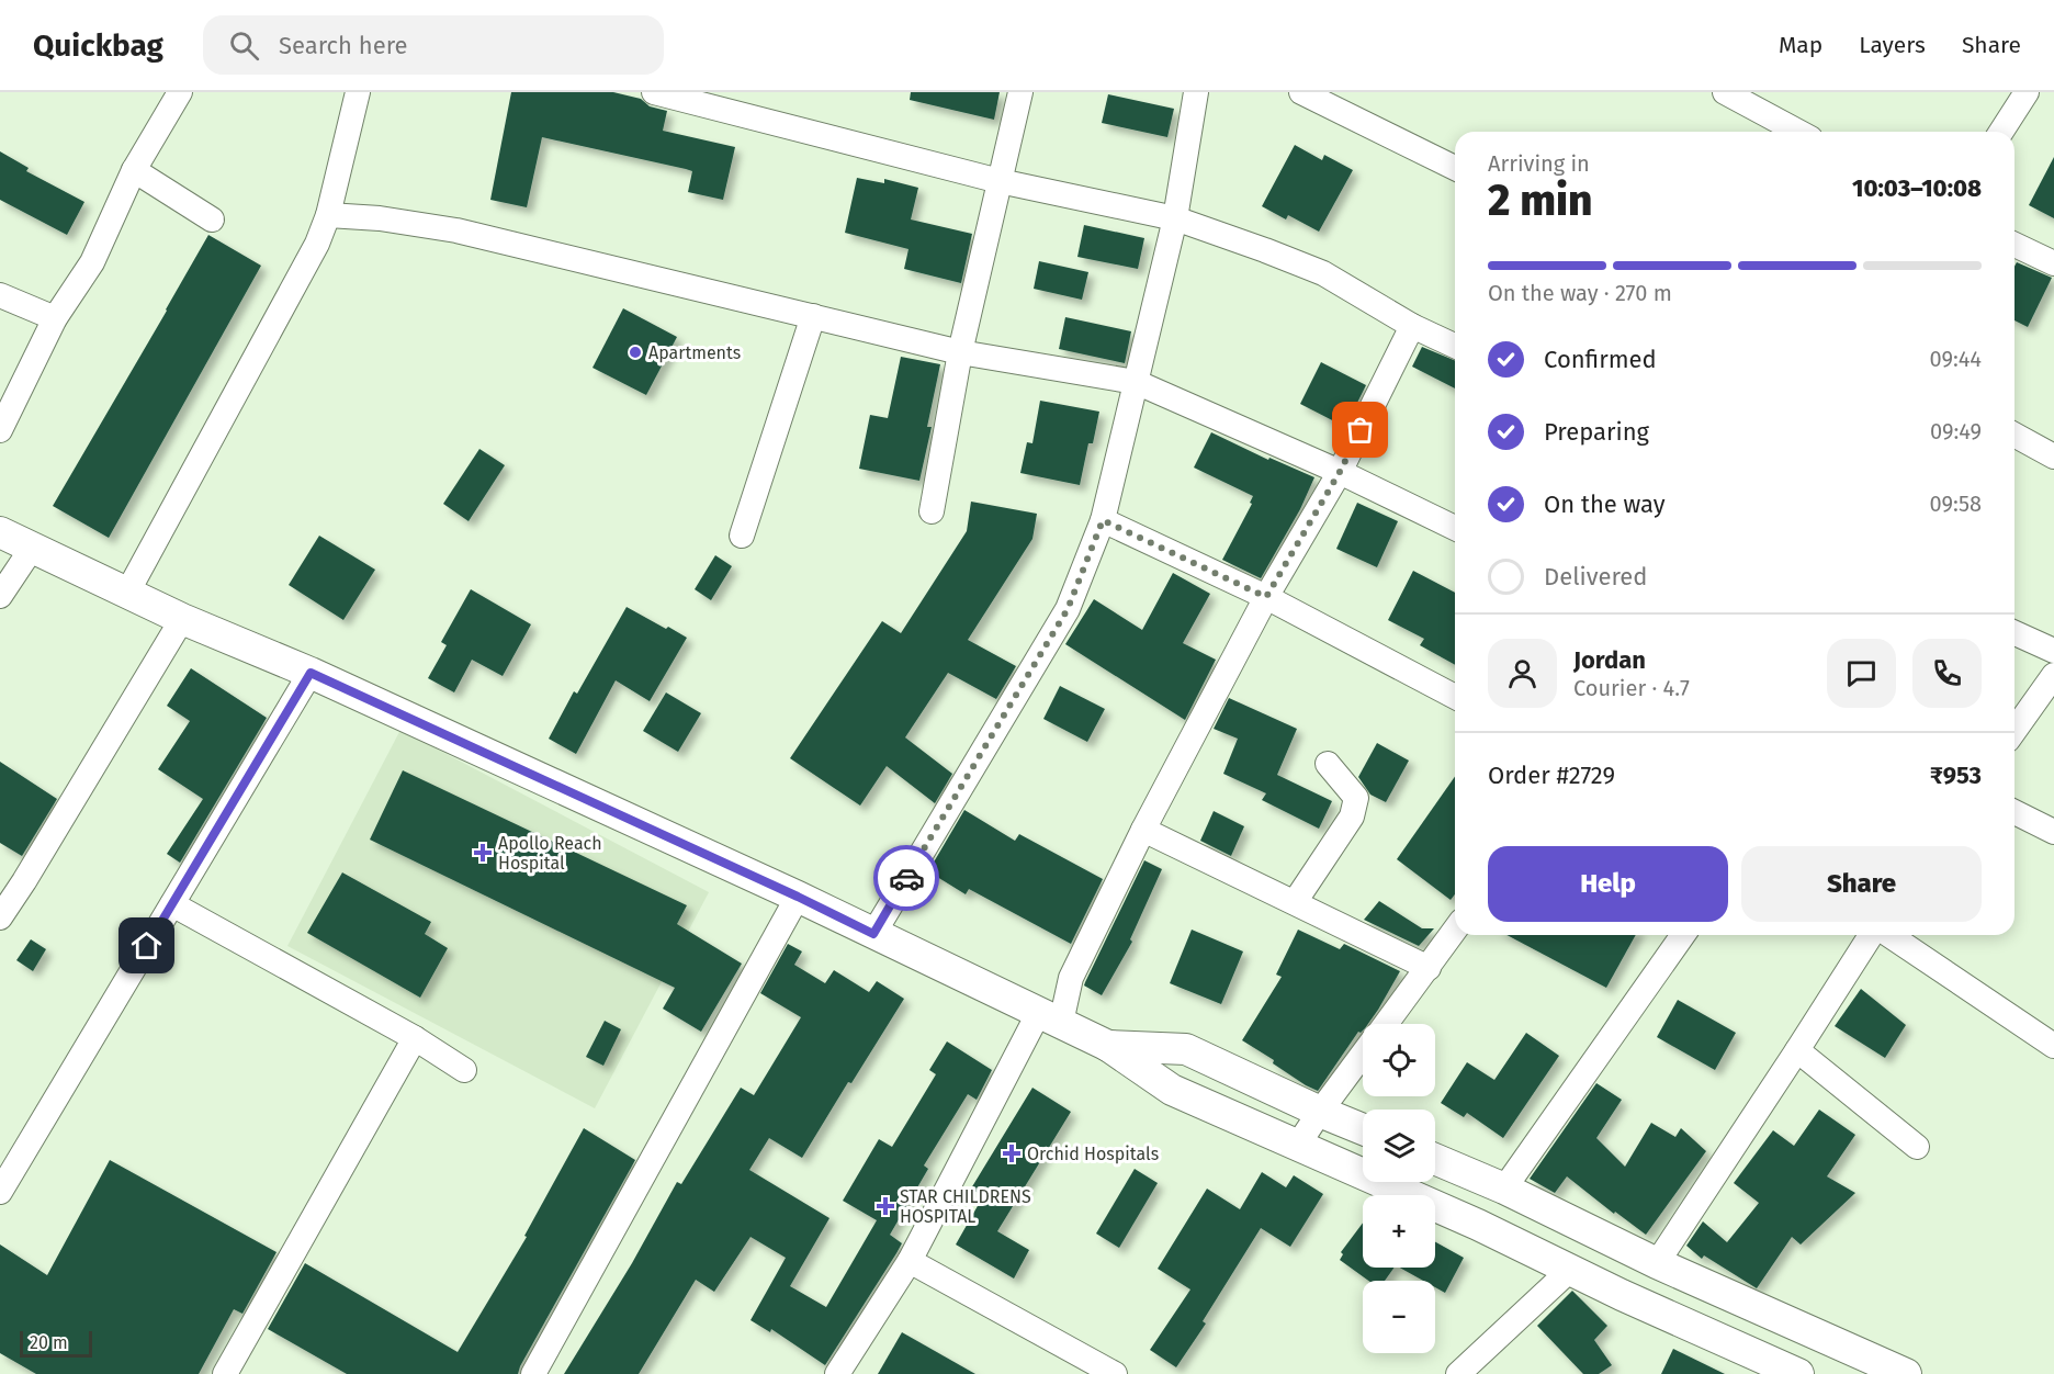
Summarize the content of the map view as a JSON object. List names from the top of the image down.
{
  "places": {
    "other": ["Apartments"],
    "health": ["Apollo Reach Hospital", "Orchid Hospitals", "STAR CHILDRENS HOSPITAL"]
  },
  "scale_bar": "20 m",
  "page": {
    "header": "Quickbag",
    "search": "Search here",
    "nav": ["Map", "Layers", "Share"],
    "heading": ["2 min", "Arriving in", "10:03–10:08"],
    "panel": [
      "Jordan",
      "Courier · 4.7",
      "Order #2729",
      "₹953"
    ],
    "bar": "On the way · 270 m",
    "list": [
      ["Confirmed", "09:44"],
      ["Preparing", "09:49"],
      ["On the way", "09:58"],
      "Delivered"
    ],
    "buttons": ["Help", "Share"],
    "map_buttons": ["+", "−"],
    "scale": "20 m"
  }
}
